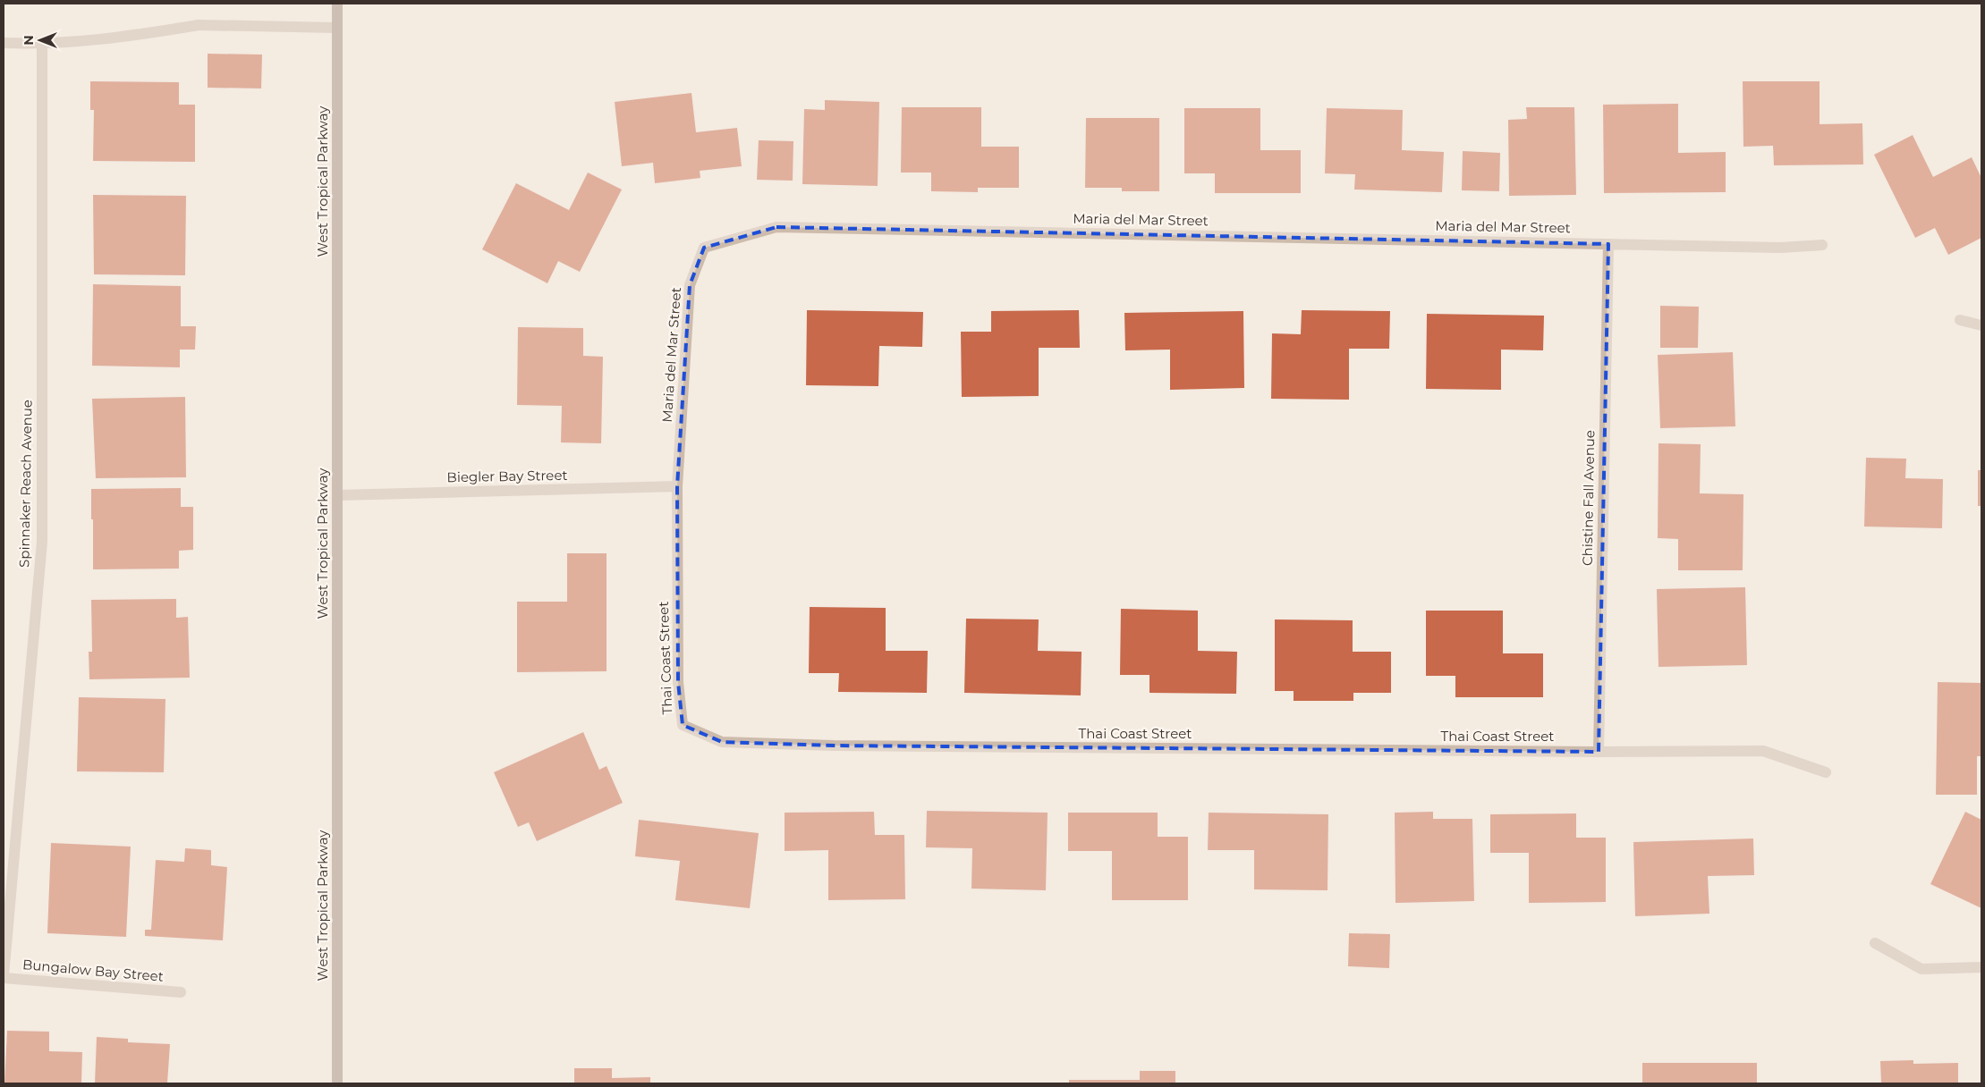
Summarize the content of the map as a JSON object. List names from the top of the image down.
{
  "streets": {
    "main road": ["West Tropical Parkway"],
    "street": [
      "Maria del Mar Street",
      "Biegler Bay Street",
      "Spinnaker Reach Avenue",
      "Chistine Fall Avenue",
      "Thai Coast Street",
      "Bungalow Bay Street"
    ]
  },
  "crossings": [
    ["West Tropical Parkway", "Biegler Bay Street"],
    ["Maria del Mar Street", "Biegler Bay Street"],
    ["Maria del Mar Street", "Chistine Fall Avenue"],
    ["Maria del Mar Street", "Thai Coast Street"],
    ["Biegler Bay Street", "Thai Coast Street"],
    ["Spinnaker Reach Avenue", "Bungalow Bay Street"],
    ["Chistine Fall Avenue", "Thai Coast Street"]
  ],
  "north": "left"
}
